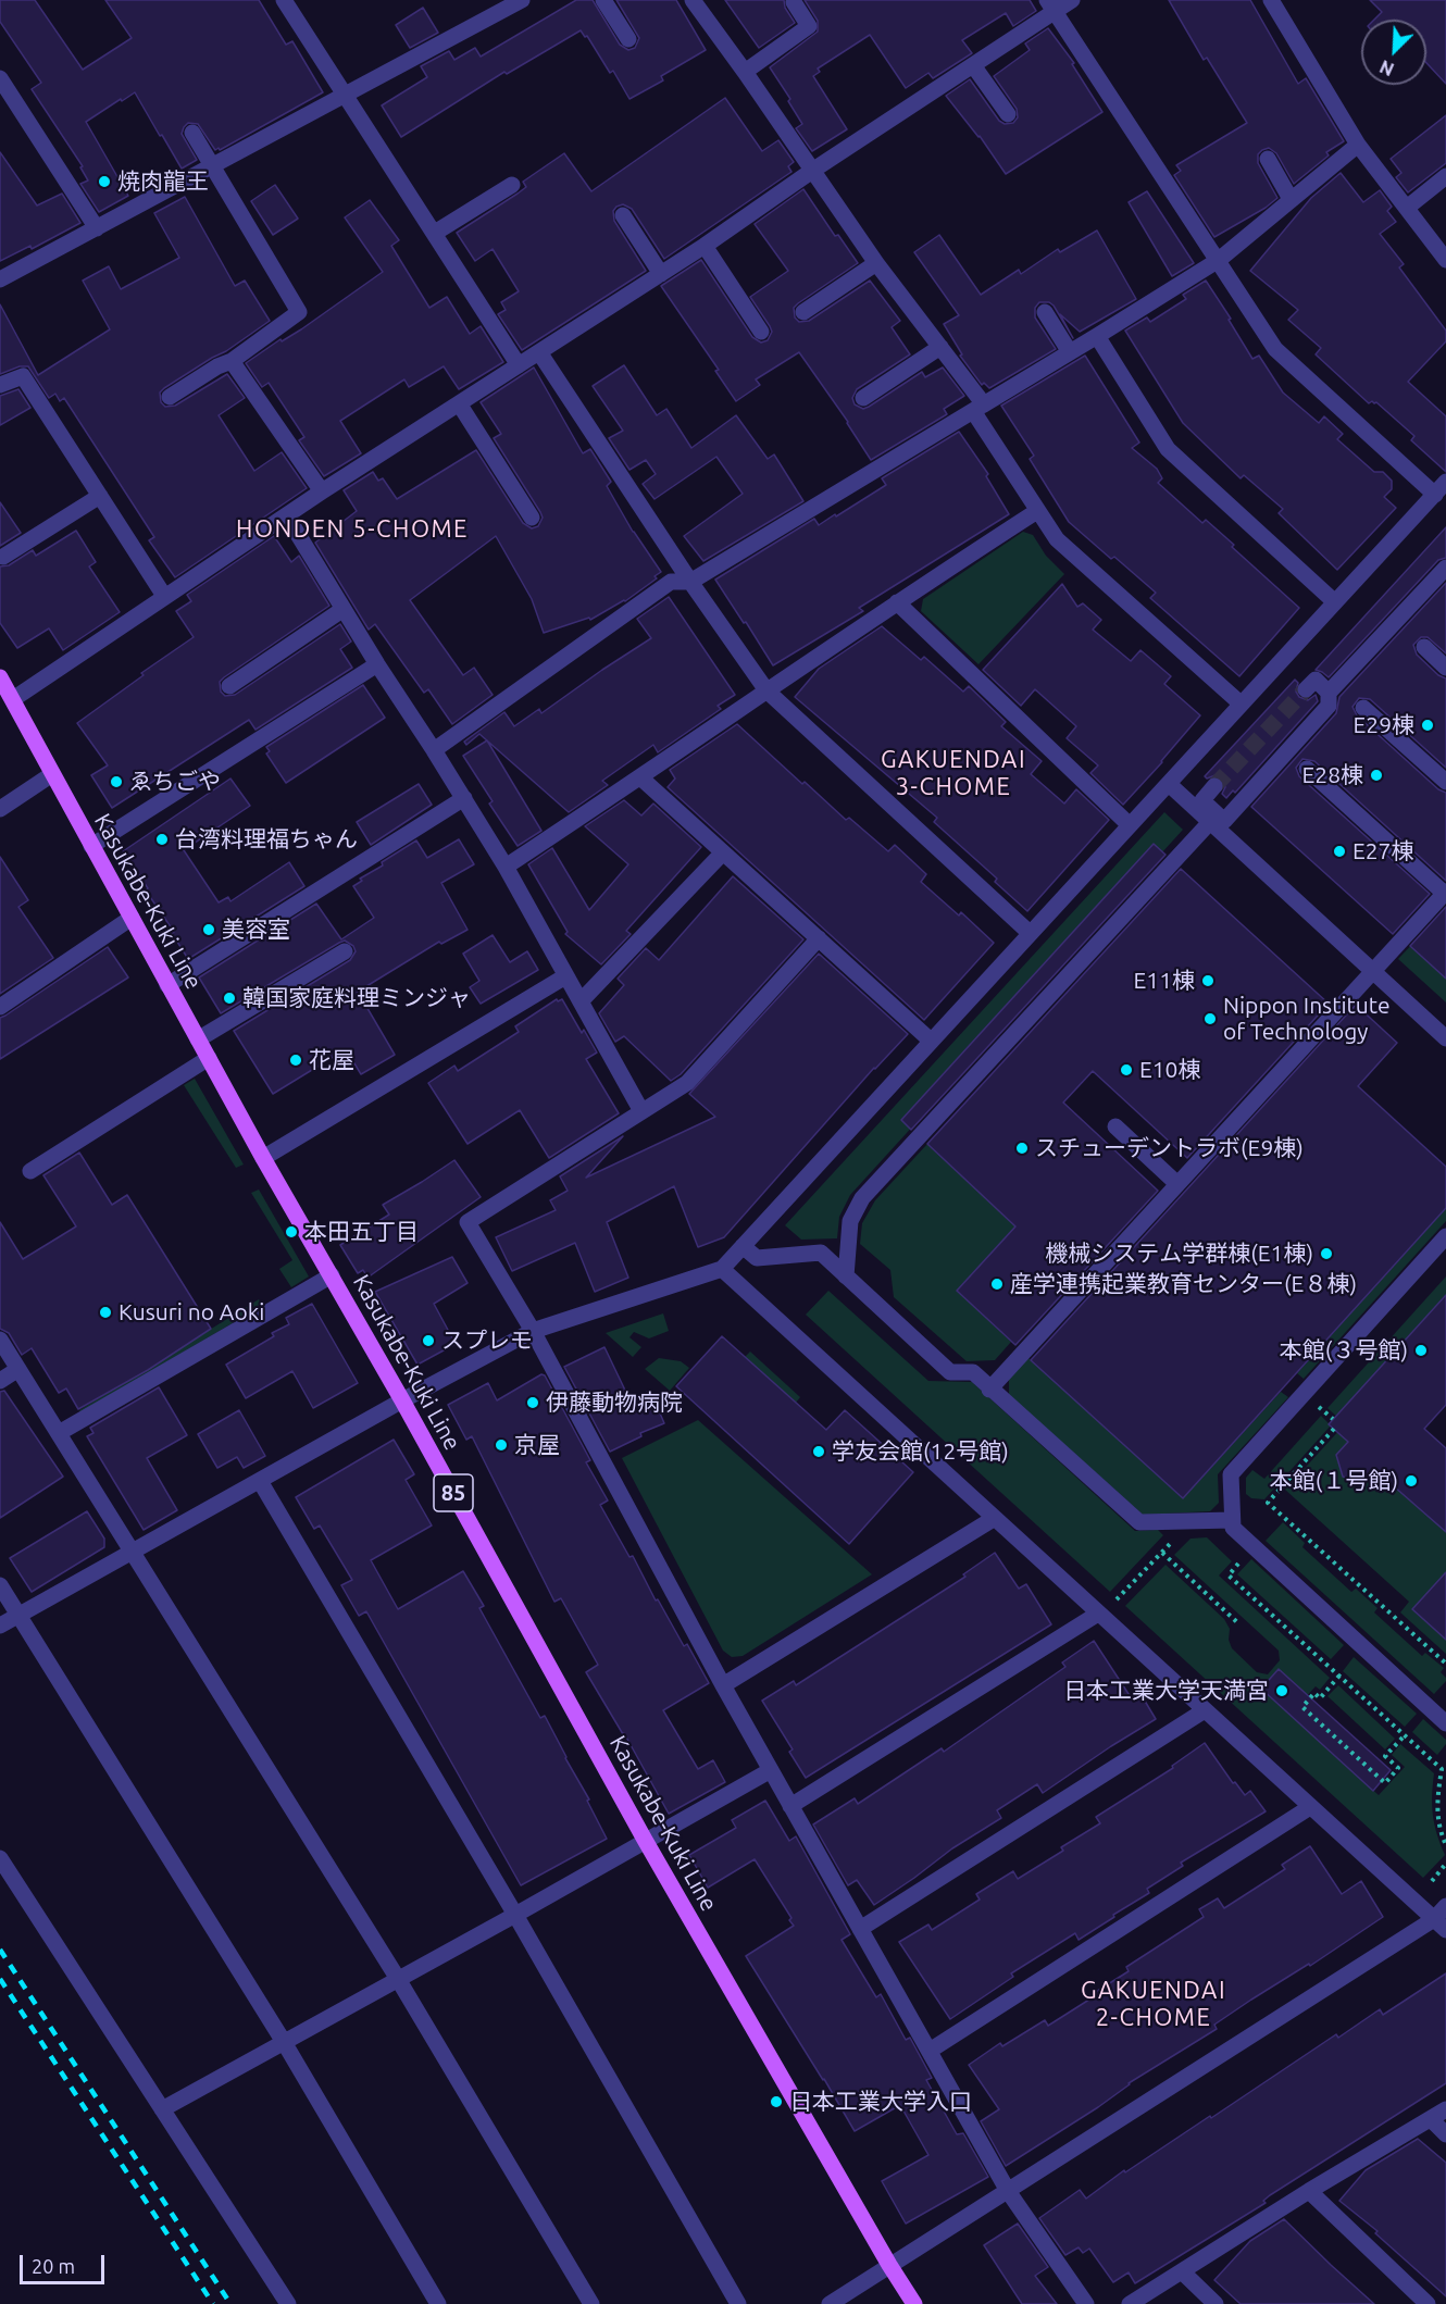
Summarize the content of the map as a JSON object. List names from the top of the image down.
{
  "streets": {
    "main road": ["Kasukabe-Kuki Line", "85"]
  },
  "districts": ["HONDEN 5-CHOME", "GAKUENDAI 3-CHOME", "GAKUENDAI 2-CHOME"],
  "places": [
    "焼肉龍王",
    "E29棟",
    "E28棟",
    "ゑちごや",
    "台湾料理福ちゃん",
    "E27棟",
    "美容室",
    "E11棟",
    "韓国家庭料理ミンジャ",
    "Nippon Institute of Technology",
    "花屋",
    "E10棟",
    "スチューデントラボ(E9棟)",
    "本田五丁目",
    "機械システム学群棟(E1棟)",
    "産学連携起業教育センター(E８棟)",
    "Kusuri no Aoki",
    "スプレモ",
    "本館(３号館)",
    "伊藤動物病院",
    "京屋",
    "学友会館(12号館)",
    "本館(１号館)",
    "日本工業大学天満宮",
    "日本工業大学入口"
  ],
  "scale_bar": "20 m",
  "north": "bottom left"
}
